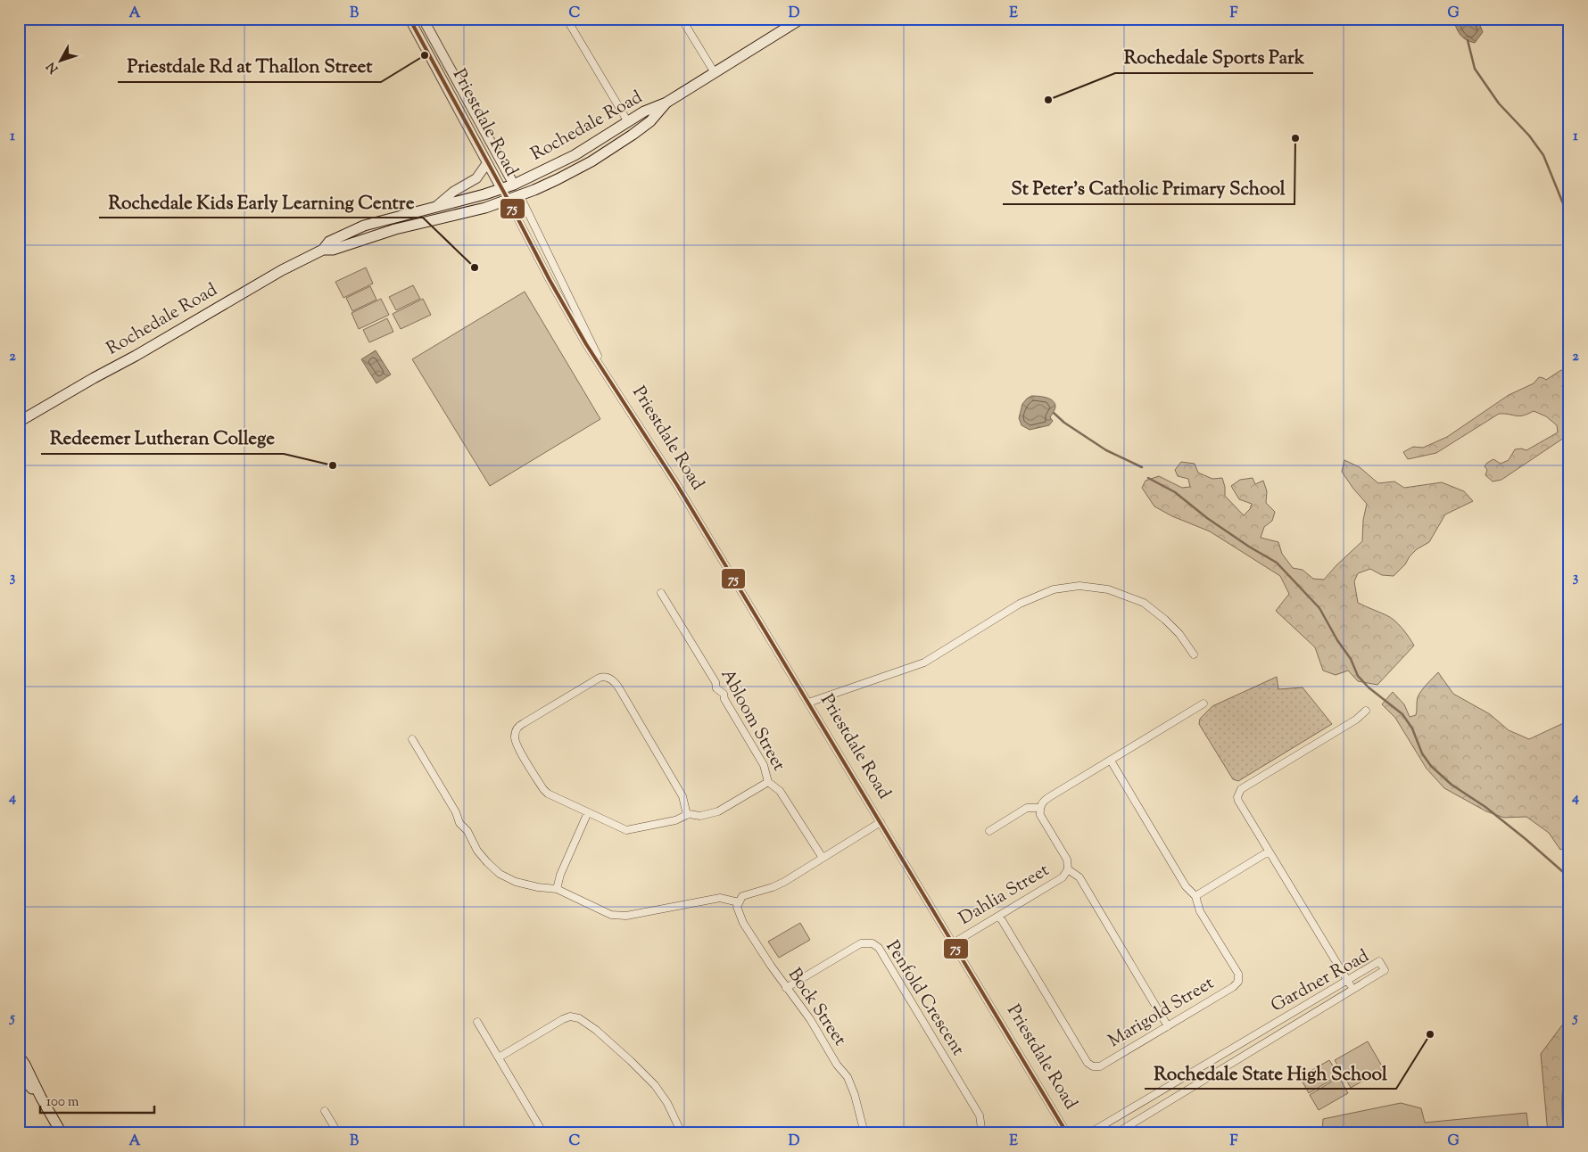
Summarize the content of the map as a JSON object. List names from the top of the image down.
{
  "streets": {
    "main road": ["Priestdale Road", "Rochedale Road"],
    "street": [
      "Abloom Street",
      "Dahlia Street",
      "Gardner Road",
      "Penfold Crescent",
      "Bock Street",
      "Marigold Street"
    ]
  },
  "crossings": [
    ["Priestdale Road", "Rochedale Road"],
    ["Priestdale Road", "Dahlia Street"],
    ["Dahlia Street", "Marigold Street"],
    ["Penfold Crescent", "Bock Street"]
  ],
  "places": [
    "Priestdale Rd at Thallon Street",
    "Rochedale Sports Park",
    "St Peter's Catholic Primary School",
    "Rochedale Kids Early Learning Centre",
    "Redeemer Lutheran College",
    "Rochedale State High School"
  ],
  "lines": ["transit line 75"],
  "scale_bar": "100 m",
  "north": "bottom left",
  "grid": {
    "columns": [
      "A",
      "B",
      "C",
      "D",
      "E",
      "F",
      "G"
    ],
    "rows": [
      "1",
      "2",
      "3",
      "4",
      "5"
    ]
  }
}
